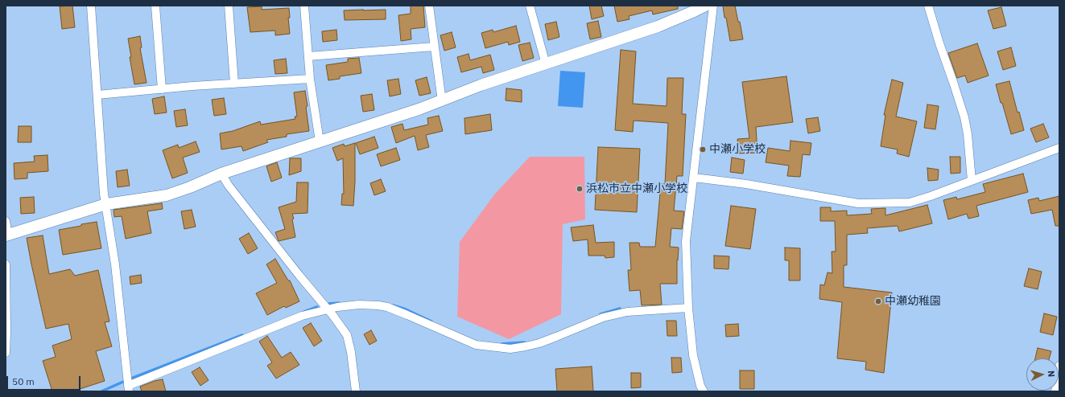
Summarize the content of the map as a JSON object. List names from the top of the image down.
{
  "places": ["中瀬小学校", "浜松市立中瀬小学校", "中瀬幼稚園"],
  "scale_bar": "50 m",
  "north": "right"
}
